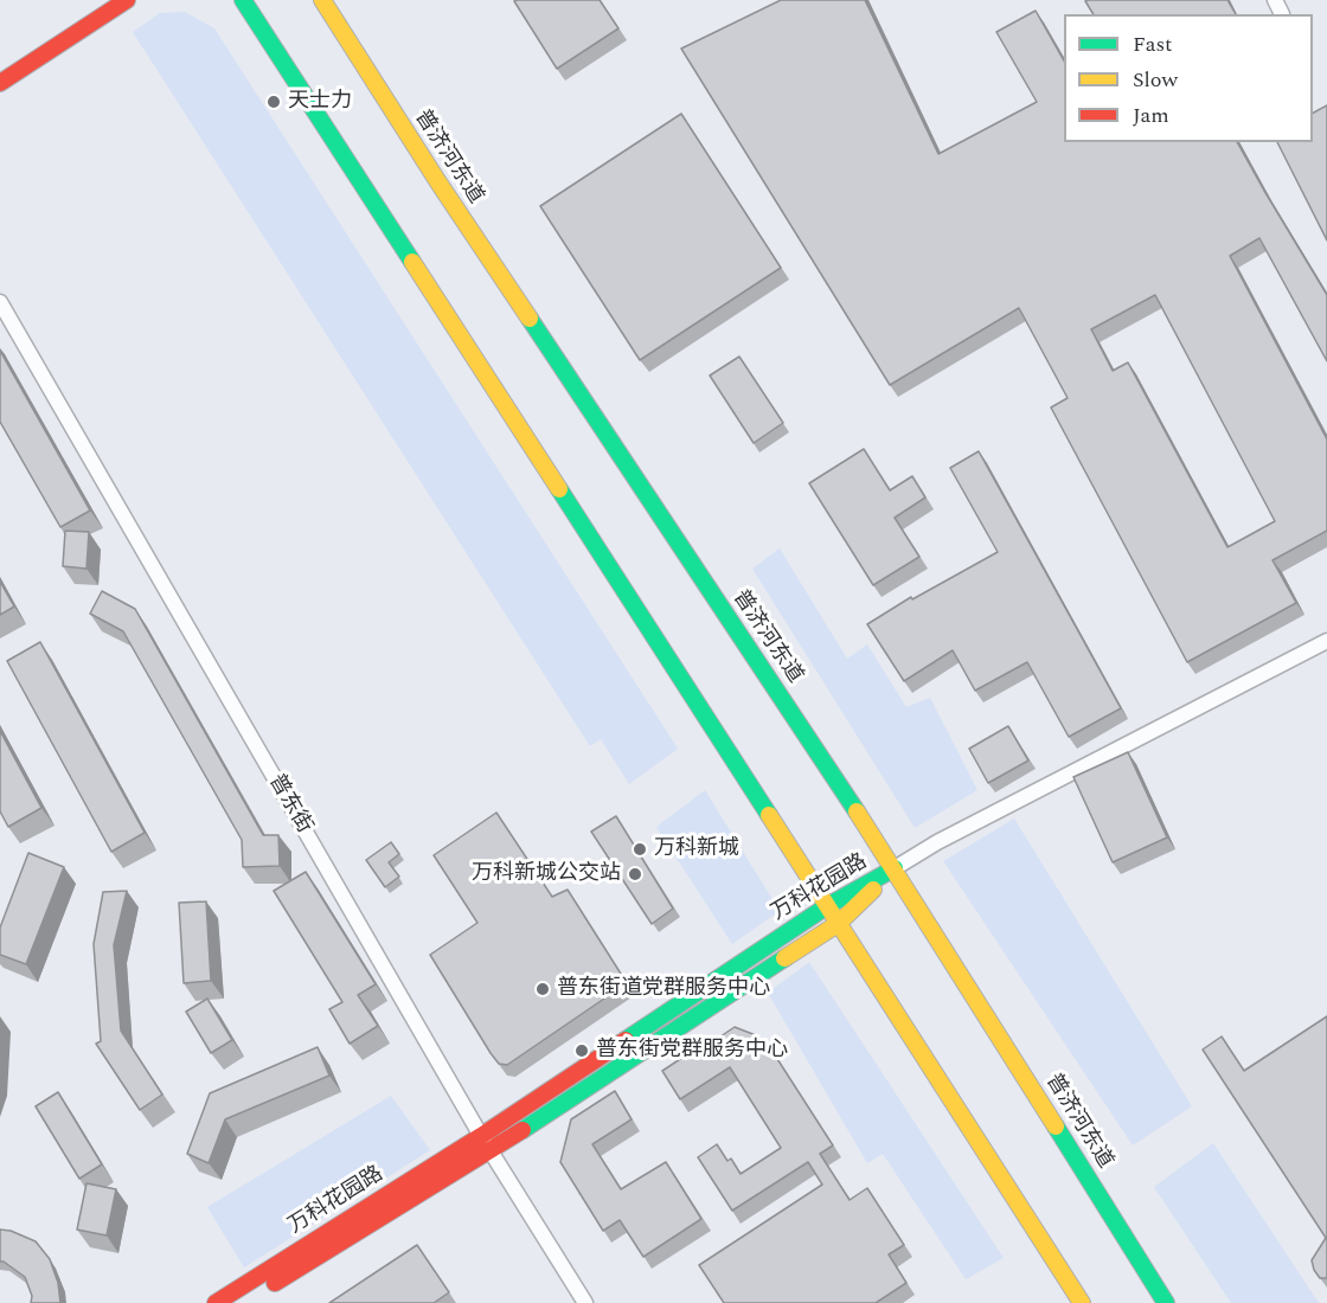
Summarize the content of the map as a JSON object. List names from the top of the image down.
{
  "streets": {
    "main road": ["普济河东道", "万科花园路"],
    "street": ["普东街"]
  },
  "crossings": [
    ["普济河东道", "万科花园路"],
    ["普东街", "万科花园路"]
  ],
  "places": [
    "天士力",
    "万科新城",
    "万科新城公交站",
    "普东街道党群服务中心",
    "普东街党群服务中心"
  ],
  "legend": ["Fast", "Slow", "Jam"]
}
